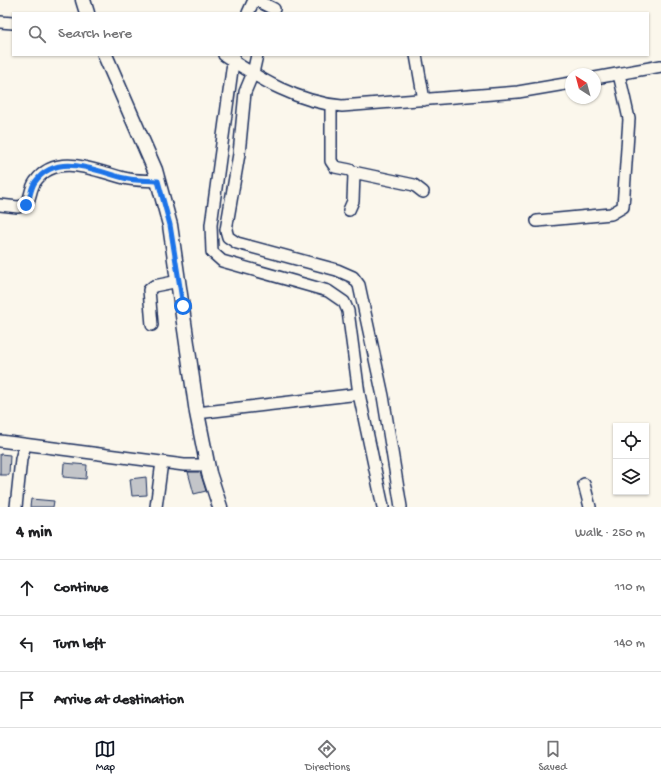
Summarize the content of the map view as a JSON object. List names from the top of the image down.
{
  "north": "top left",
  "page": {
    "search": "Search here",
    "heading": ["4 min", "Walk · 250 m"],
    "list": [
      ["Continue", "110 m"],
      ["Turn left", "140 m"],
      "Arrive at destination"
    ],
    "nav": ["Map", "Directions", "Saved"]
  }
}
